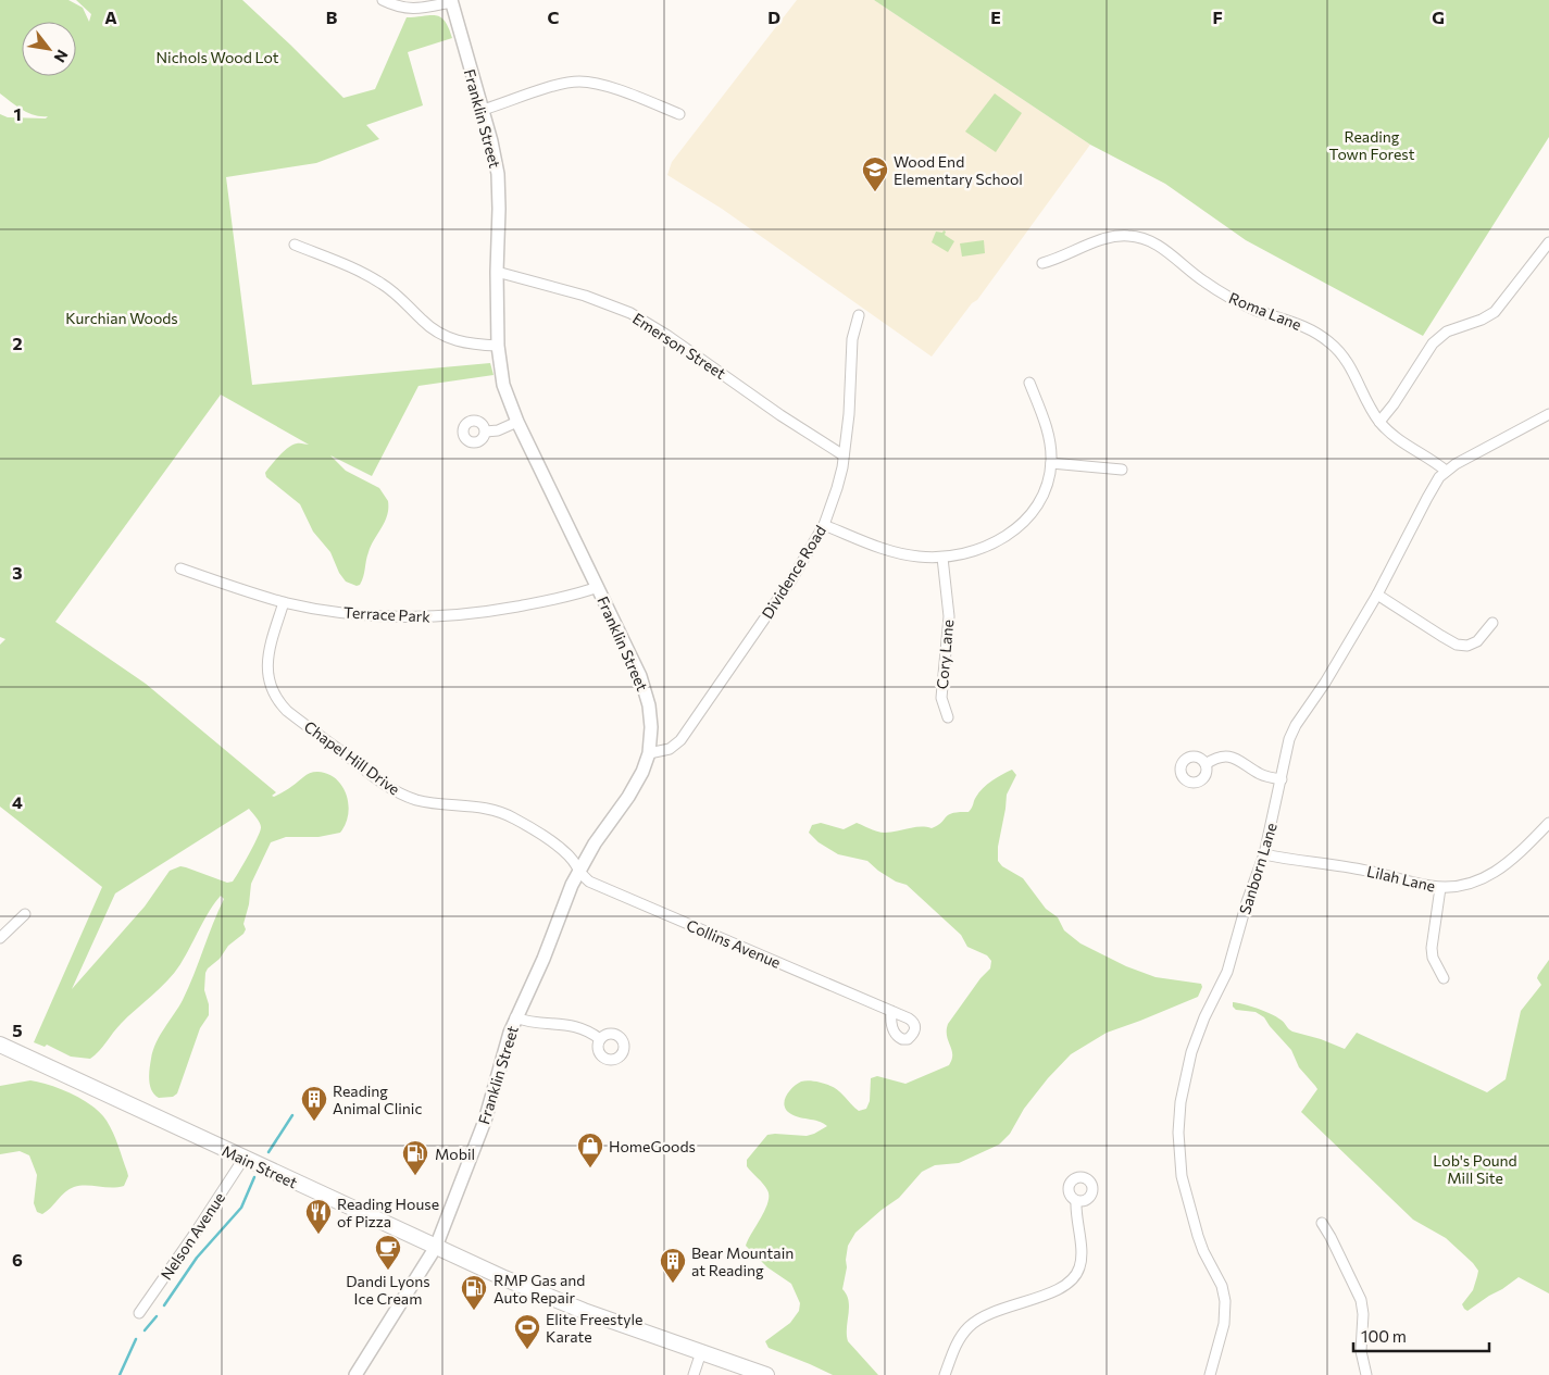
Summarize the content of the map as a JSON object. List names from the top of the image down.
{
  "streets": {
    "main road": ["Franklin Street", "Main Street"],
    "street": [
      "Roma Lane",
      "Emerson Street",
      "Dividence Road",
      "Terrace Park",
      "Cory Lane",
      "Chapel Hill Drive",
      "Sanborn Lane",
      "Lilah Lane",
      "Collins Avenue",
      "Nelson Avenue"
    ]
  },
  "crossings": [
    ["Franklin Street", "Emerson Street"],
    ["Franklin Street", "Dividence Road"],
    ["Franklin Street", "Terrace Park"],
    ["Franklin Street", "Chapel Hill Drive"],
    ["Franklin Street", "Collins Avenue"],
    ["Franklin Street", "Main Street"],
    ["Roma Lane", "Sanborn Lane"],
    ["Emerson Street", "Dividence Road"],
    ["Terrace Park", "Chapel Hill Drive"],
    ["Chapel Hill Drive", "Collins Avenue"],
    ["Sanborn Lane", "Lilah Lane"],
    ["Main Street", "Nelson Avenue"]
  ],
  "parks": [
    "Nichols Wood Lot",
    "Reading Town Forest",
    "Kurchian Woods",
    "Lob's Pound Mill Site"
  ],
  "places": {
    "school or university": ["Wood End Elementary School"],
    "building": ["Reading Animal Clinic", "Bear Mountain at Reading"],
    "shop": ["HomeGoods"],
    "fuel station": ["Mobil", "RMP Gas and Auto Repair"],
    "restaurant": ["Reading House of Pizza"],
    "cafe": ["Dandi Lyons Ice Cream"],
    "sports": ["Elite Freestyle Karate"]
  },
  "scale_bar": "100 m",
  "north": "bottom right",
  "grid": {
    "columns": [
      "A",
      "B",
      "C",
      "D",
      "E",
      "F",
      "G"
    ],
    "rows": [
      "1",
      "2",
      "3",
      "4",
      "5",
      "6"
    ]
  }
}
